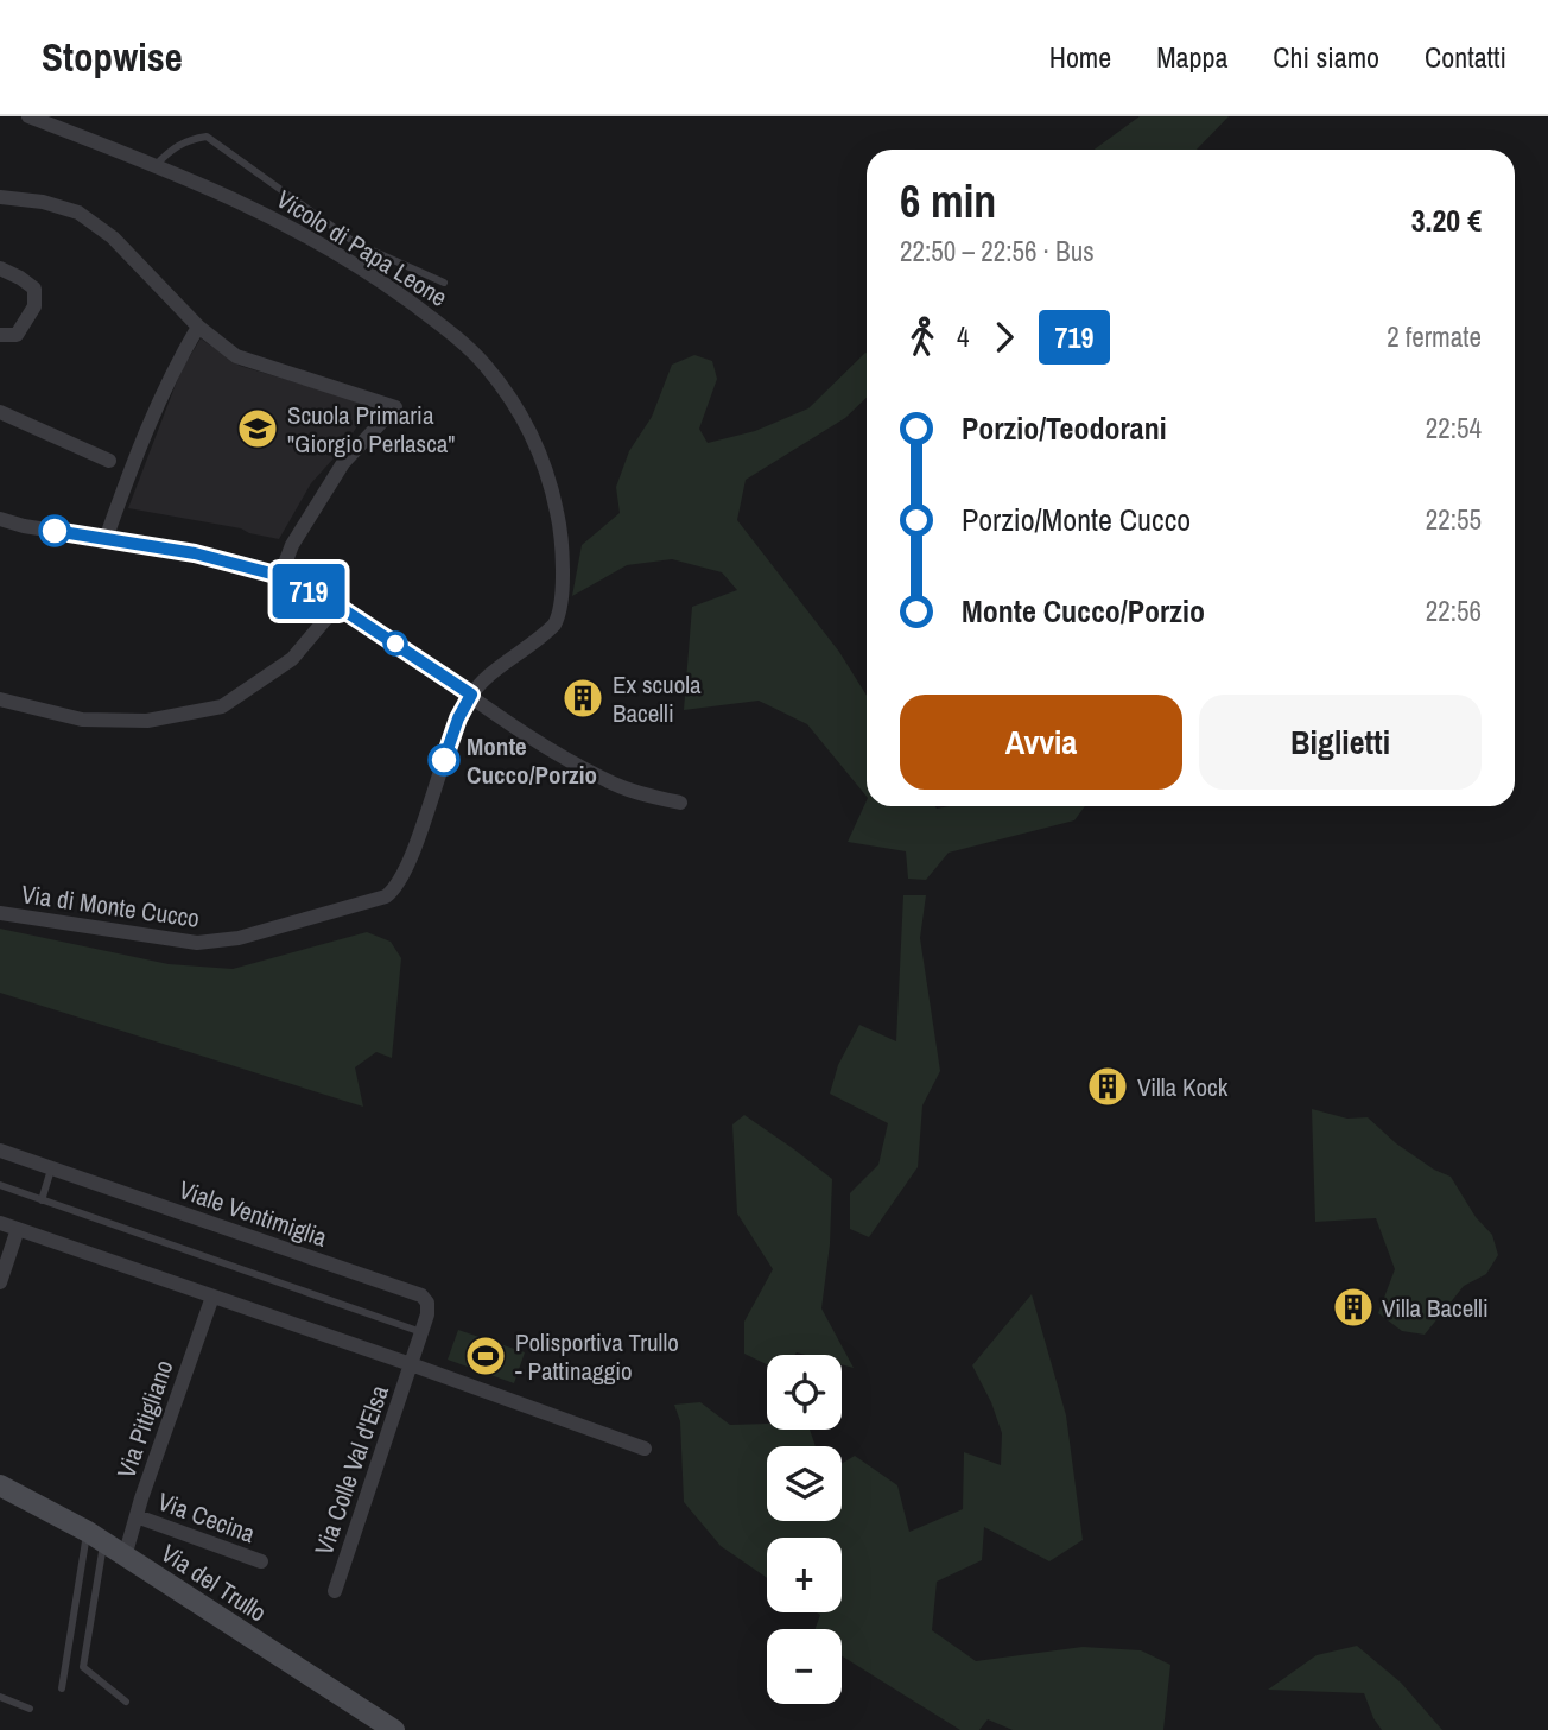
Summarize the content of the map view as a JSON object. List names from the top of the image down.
{
  "streets": {
    "street": [
      "Vicolo di Papa Leone",
      "Via di Monte Cucco",
      "Viale Ventimiglia",
      "Via Pitigliano",
      "Via Colle Val d'Elsa",
      "Via Cecina",
      "Via del Trullo"
    ]
  },
  "crossings": [
    ["Vicolo di Papa Leone", "Via di Monte Cucco"],
    ["Viale Ventimiglia", "Via Colle Val d'Elsa"],
    ["Via Pitigliano", "Via Cecina"],
    ["Via Pitigliano", "Via del Trullo"]
  ],
  "places": {
    "school or university": ["Scuola Primaria \"Giorgio Perlasca\""],
    "building": ["Ex scuola Bacelli", "Villa Kock", "Villa Bacelli"],
    "other": ["Monte Cucco/Porzio"],
    "sports": ["Polisportiva Trullo - Pattinaggio"]
  },
  "lines": ["bus line 719"],
  "page": {
    "header": "Stopwise",
    "nav": [
      "Home",
      "Mappa",
      "Chi siamo",
      "Contatti"
    ],
    "on_map": "719",
    "heading": ["6 min", "22:50 – 22:56 · Bus", "3.20 €"],
    "legs": ["4", "719", "2 fermate"],
    "list": [
      {
        "name": "Porzio/Teodorani",
        "value": "22:54"
      },
      {
        "name": "Porzio/Monte Cucco",
        "value": "22:55"
      },
      {
        "name": "Monte Cucco/Porzio",
        "value": "22:56"
      }
    ],
    "buttons": ["Avvia", "Biglietti"],
    "map_buttons": ["+", "−"]
  }
}
